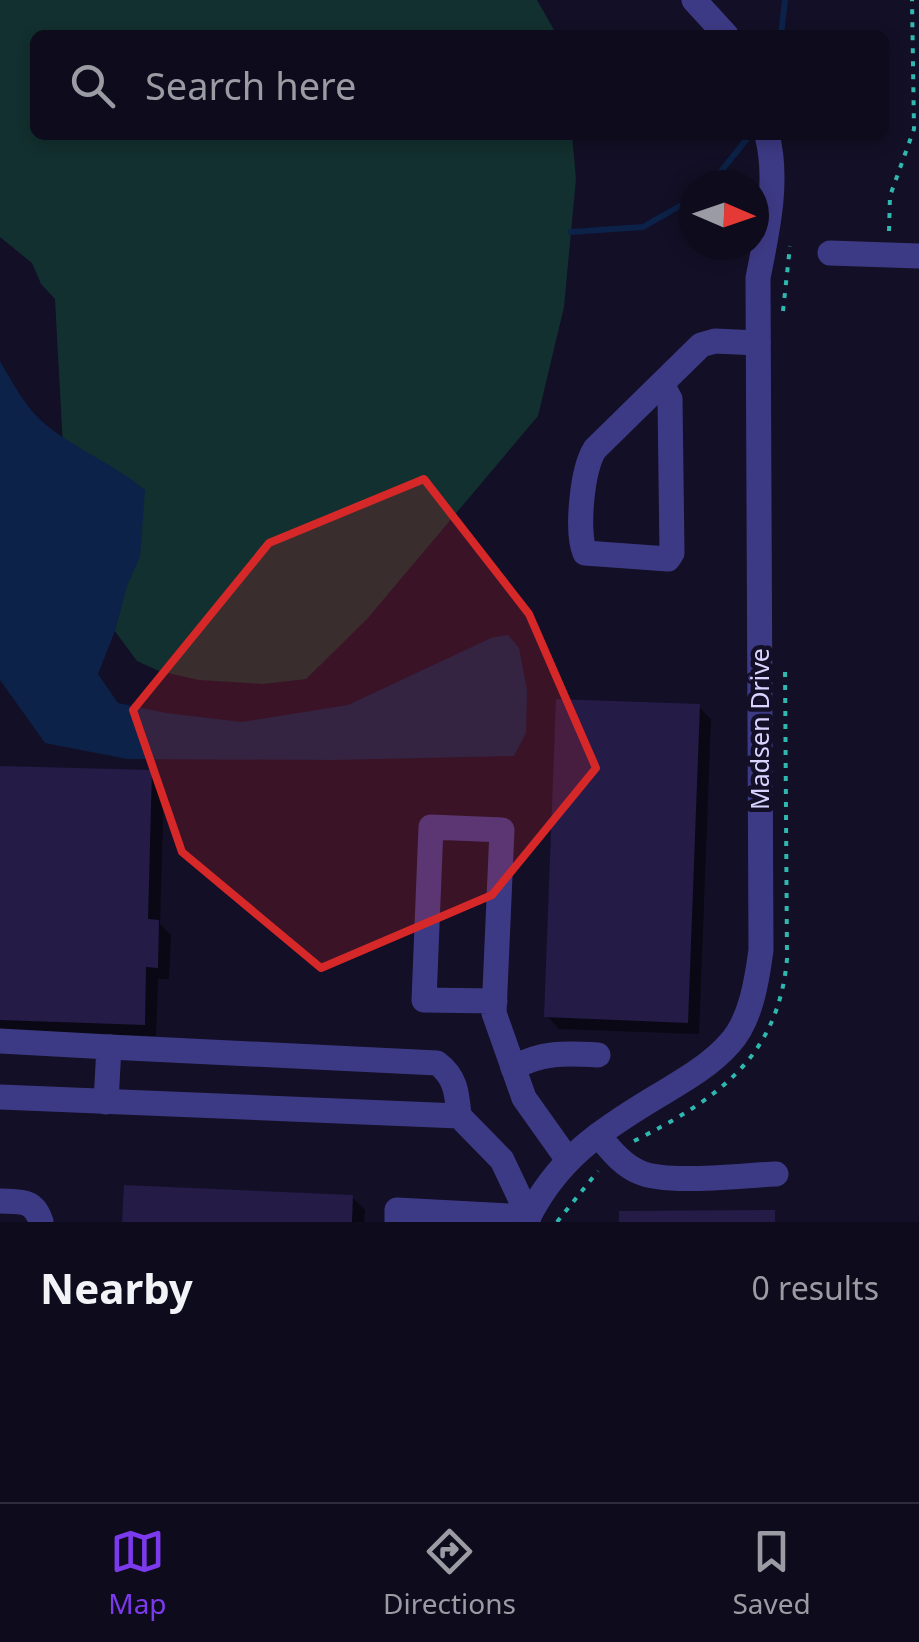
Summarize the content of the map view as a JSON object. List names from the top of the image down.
{
  "streets": {
    "street": ["Madsen Drive"]
  },
  "north": "right",
  "page": {
    "search": "Search here",
    "heading": ["Nearby", "0 results"],
    "nav": ["Map", "Directions", "Saved"]
  }
}
